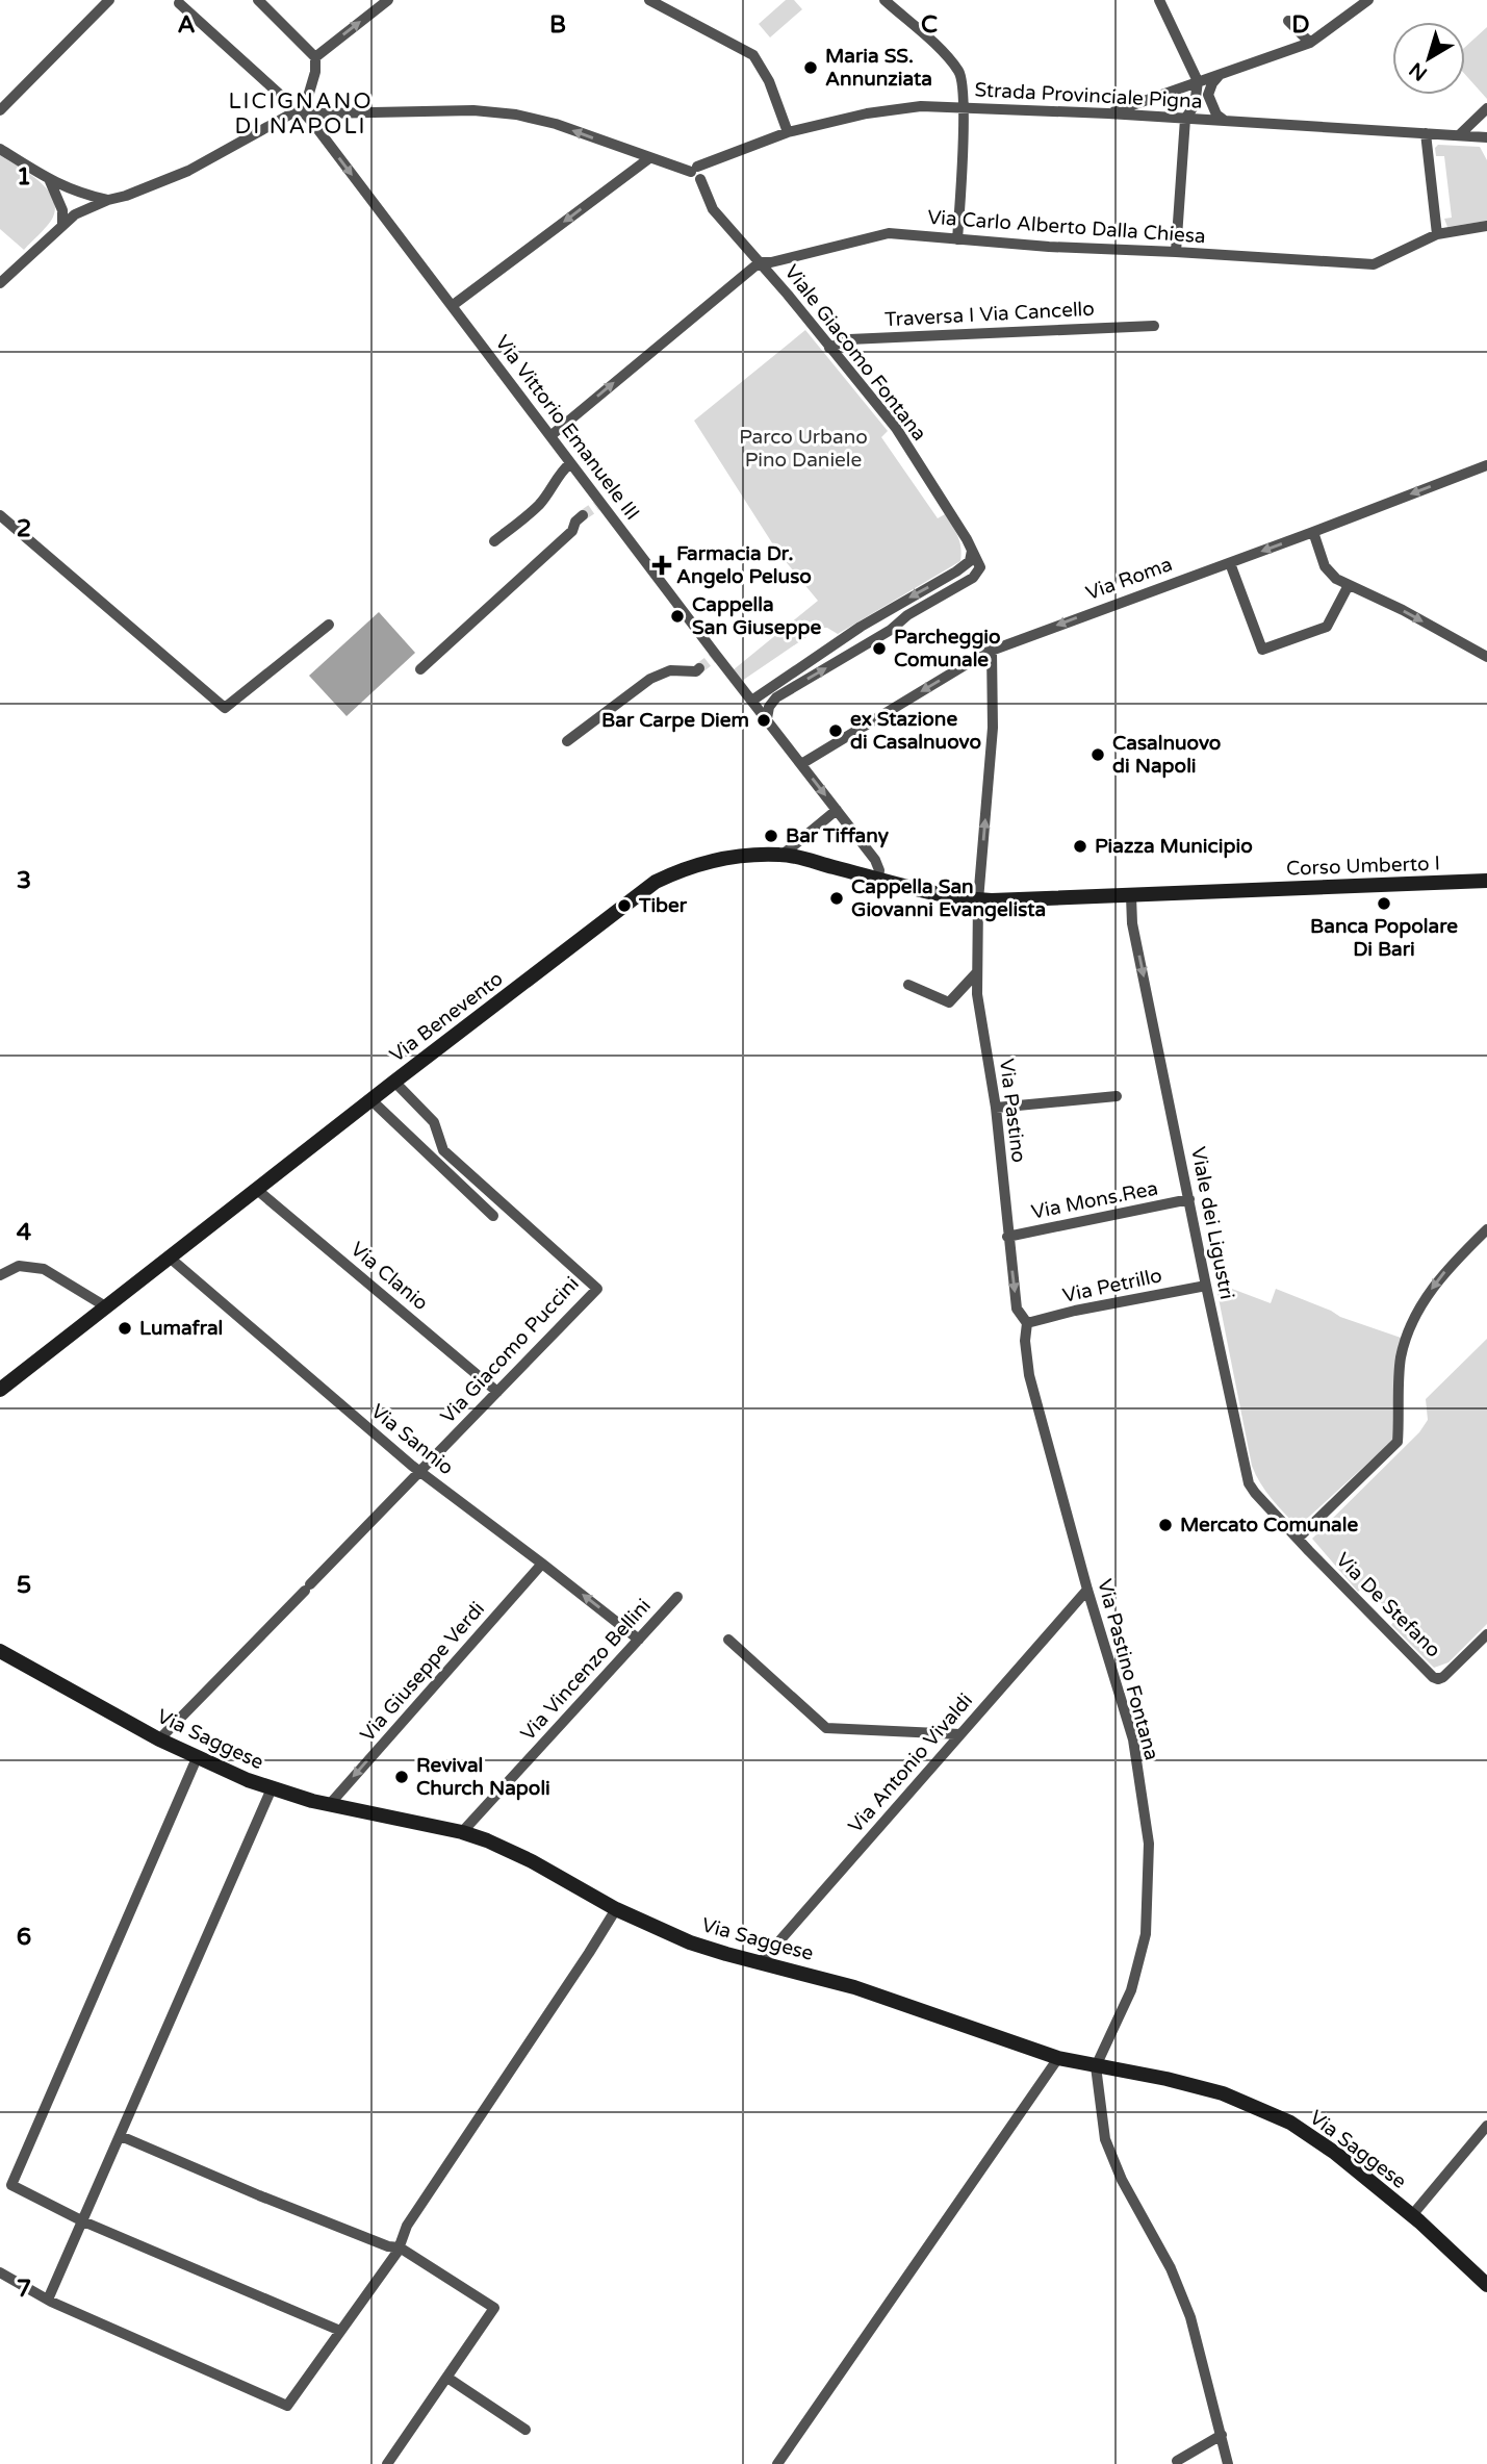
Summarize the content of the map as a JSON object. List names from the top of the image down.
{
  "streets": {
    "main road": ["Corso Umberto I", "Via Benevento", "Via Saggese"],
    "street": [
      "Strada Provinciale Pigna",
      "Via Carlo Alberto Dalla Chiesa",
      "Traversa I Via Cancello",
      "Viale Giacomo Fontana",
      "Via Vittorio Emanuele III",
      "Via Roma",
      "Via Pastino",
      "Via Mons.Rea",
      "Viale dei Ligustri",
      "Via Clanio",
      "Via Petrillo",
      "Via Giacomo Puccini",
      "Via Sannio",
      "Via De Stefano",
      "Via Vincenzo Bellini",
      "Via Pastino Fontana",
      "Via Giuseppe Verdi",
      "Via Antonio Vivaldi"
    ]
  },
  "crossings": [
    ["Strada Provinciale Pigna", "Viale Giacomo Fontana"],
    ["Via Carlo Alberto Dalla Chiesa", "Viale Giacomo Fontana"],
    ["Traversa I Via Cancello", "Viale Giacomo Fontana"],
    ["Via Vittorio Emanuele III", "Via Roma"],
    ["Via Vittorio Emanuele III", "Via Benevento"],
    ["Via Roma", "Via Pastino"],
    ["Corso Umberto I", "Via Benevento"],
    ["Corso Umberto I", "Via Pastino"],
    ["Corso Umberto I", "Viale dei Ligustri"],
    ["Via Benevento", "Via Pastino"],
    ["Via Benevento", "Via Clanio"],
    ["Via Benevento", "Via Giacomo Puccini"],
    ["Via Benevento", "Via Sannio"],
    ["Via Pastino", "Via Mons.Rea"],
    ["Via Pastino", "Via Petrillo"],
    ["Via Pastino", "Via Pastino Fontana"],
    ["Via Mons.Rea", "Viale dei Ligustri"],
    ["Viale dei Ligustri", "Via Petrillo"],
    ["Viale dei Ligustri", "Via De Stefano"],
    ["Via Clanio", "Via Giacomo Puccini"],
    ["Via Petrillo", "Via Pastino Fontana"],
    ["Via Giacomo Puccini", "Via Sannio"],
    ["Via Giacomo Puccini", "Via Saggese"],
    ["Via Sannio", "Via Vincenzo Bellini"],
    ["Via Sannio", "Via Giuseppe Verdi"],
    ["Via Vincenzo Bellini", "Via Saggese"],
    ["Via Pastino Fontana", "Via Saggese"],
    ["Via Pastino Fontana", "Via Antonio Vivaldi"],
    ["Via Giuseppe Verdi", "Via Saggese"],
    ["Via Saggese", "Via Antonio Vivaldi"]
  ],
  "one_way": ["Viale dei Ligustri", "Via Giuseppe Verdi"],
  "districts": ["LICIGNANO DI NAPOLI"],
  "parks": ["Parco Urbano Pino Daniele"],
  "places": {
    "other": [
      "Maria SS. Annunziata",
      "Cappella San Giuseppe",
      "Parcheggio Comunale",
      "Bar Carpe Diem",
      "ex Stazione di Casalnuovo",
      "Casalnuovo di Napoli",
      "Bar Tiffany",
      "Piazza Municipio",
      "Cappella San Giovanni Evangelista",
      "Banca Popolare Di Bari",
      "Tiber",
      "Lumafral",
      "Mercato Comunale",
      "Revival Church Napoli"
    ],
    "health": ["Farmacia Dr. Angelo Peluso"]
  },
  "north": "bottom left",
  "grid": {
    "columns": [
      "A",
      "B",
      "C",
      "D"
    ],
    "rows": [
      "1",
      "2",
      "3",
      "4",
      "5",
      "6",
      "7"
    ]
  }
}
